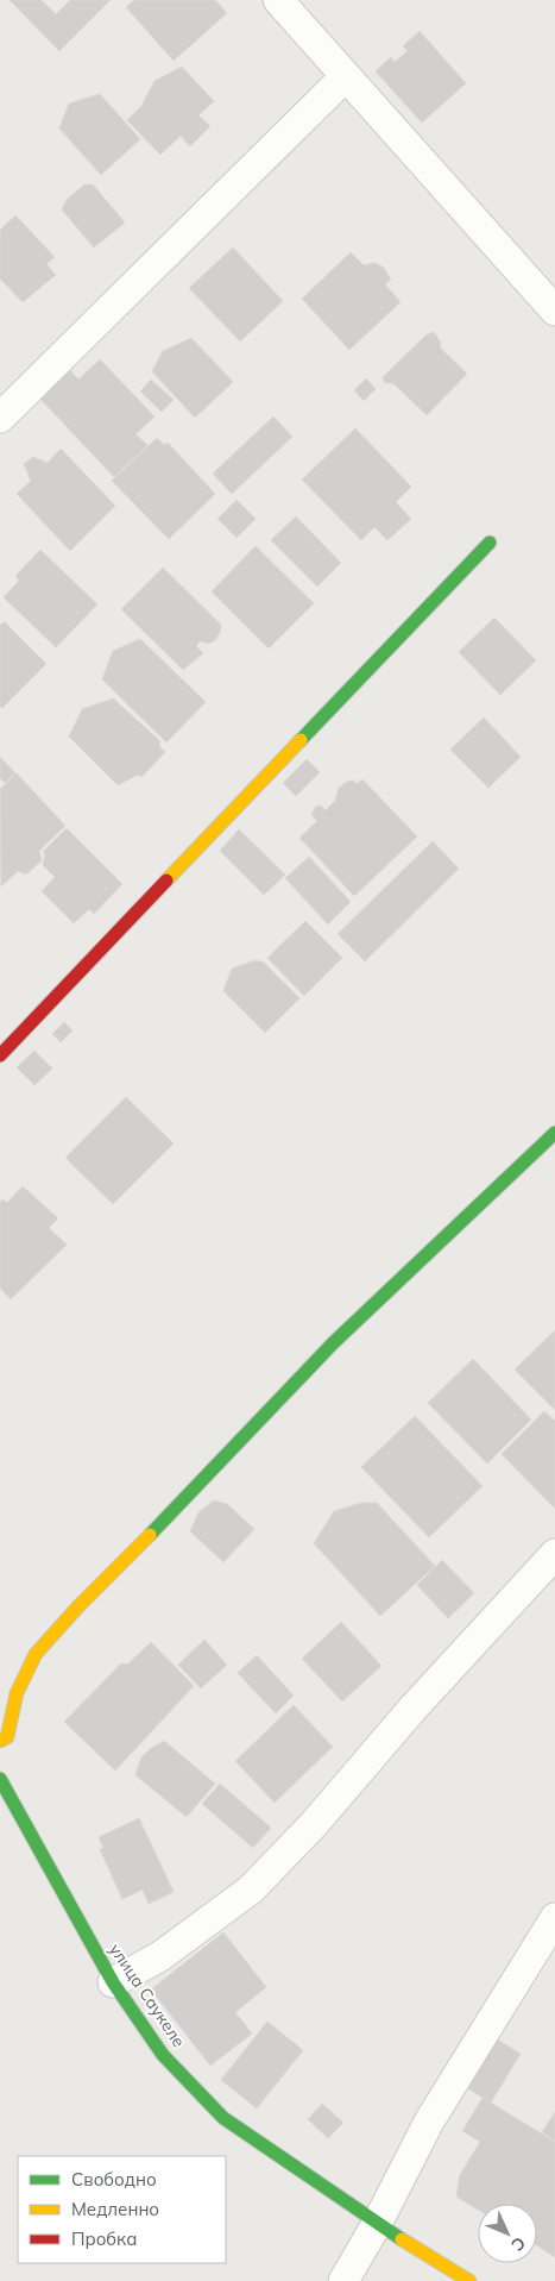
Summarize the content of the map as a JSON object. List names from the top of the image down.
{
  "streets": {
    "street": ["улица Саукеле"]
  },
  "legend": ["Свободно", "Медленно", "Пробка"],
  "north": "bottom right"
}
